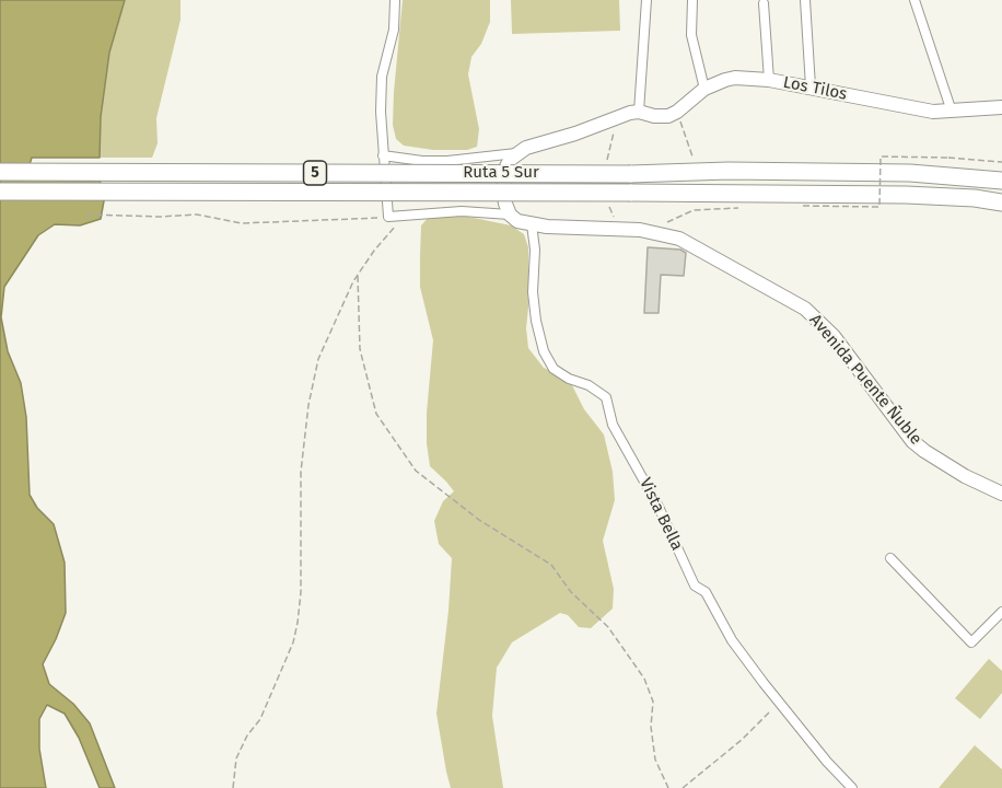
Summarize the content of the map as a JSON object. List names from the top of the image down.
{
  "streets": {
    "highway": ["5", "Ruta 5 Sur"],
    "street": ["Los Tilos", "Avenida Puente Ñuble", "Vista Bella"]
  },
  "crossings": [
    ["Avenida Puente Ñuble", "Vista Bella"]
  ]
}
